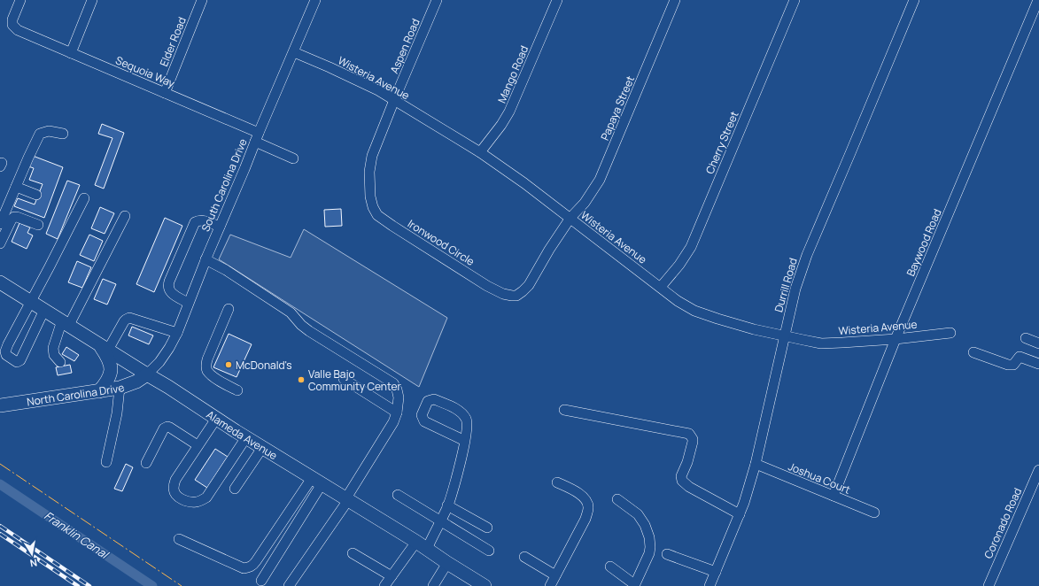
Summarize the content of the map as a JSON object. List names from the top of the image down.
{
  "streets": {
    "main road": ["North Carolina Drive", "Alameda Avenue"],
    "street": [
      "Elder Road",
      "Aspen Road",
      "Sequoia Way",
      "Mango Road",
      "Wisteria Avenue",
      "Papaya Street",
      "Cherry Street",
      "South Carolina Drive",
      "Ironwood Circle",
      "Baywood Road",
      "Durrill Road",
      "Joshua Court",
      "Coronado Road"
    ]
  },
  "crossings": [
    ["Elder Road", "Sequoia Way"],
    ["Aspen Road", "Wisteria Avenue"],
    ["Aspen Road", "Ironwood Circle"],
    ["Sequoia Way", "South Carolina Drive"],
    ["Mango Road", "Wisteria Avenue"],
    ["Wisteria Avenue", "Papaya Street"],
    ["Wisteria Avenue", "Cherry Street"],
    ["Wisteria Avenue", "South Carolina Drive"],
    ["Wisteria Avenue", "Ironwood Circle"],
    ["Wisteria Avenue", "Baywood Road"],
    ["Wisteria Avenue", "Durrill Road"],
    ["Papaya Street", "Ironwood Circle"],
    ["South Carolina Drive", "North Carolina Drive"],
    ["South Carolina Drive", "Alameda Avenue"],
    ["Baywood Road", "Joshua Court"],
    ["Durrill Road", "Joshua Court"],
    ["North Carolina Drive", "Alameda Avenue"]
  ],
  "water": ["Franklin Canal"],
  "places": ["McDonald's", "Valle Bajo Community Center"],
  "north": "bottom"
}
